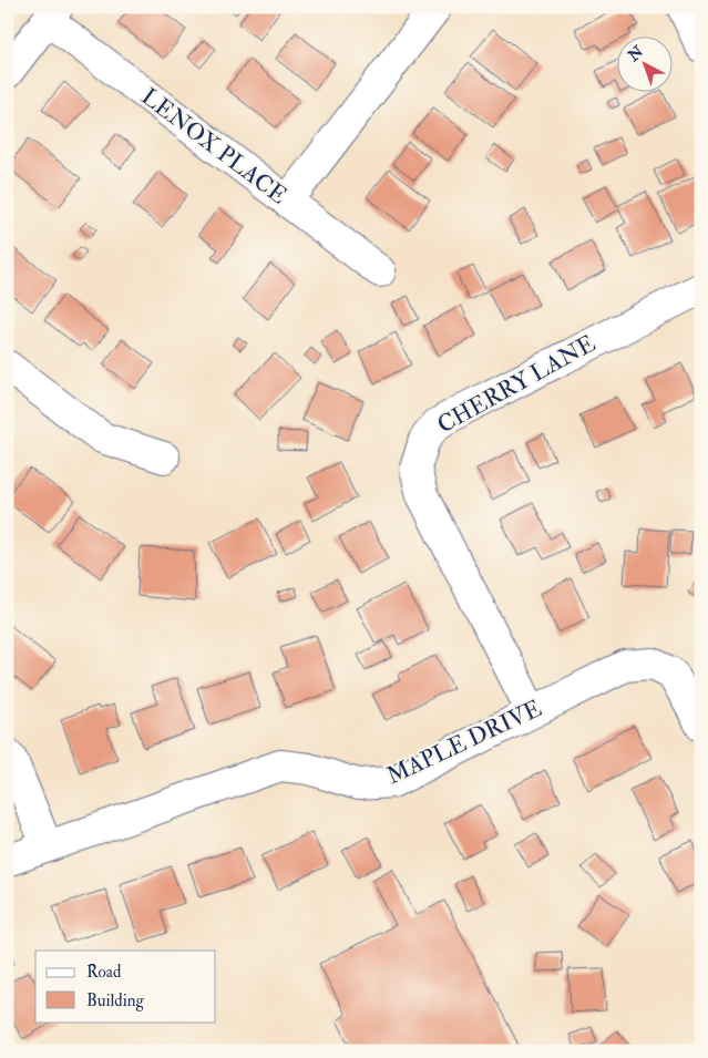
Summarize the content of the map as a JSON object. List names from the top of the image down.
{
  "streets": {
    "street": ["LENOX PLACE", "CHERRY LANE", "MAPLE DRIVE"]
  },
  "crossings": [
    ["CHERRY LANE", "MAPLE DRIVE"]
  ],
  "legend": ["Road", "Building"],
  "north": "top left"
}
